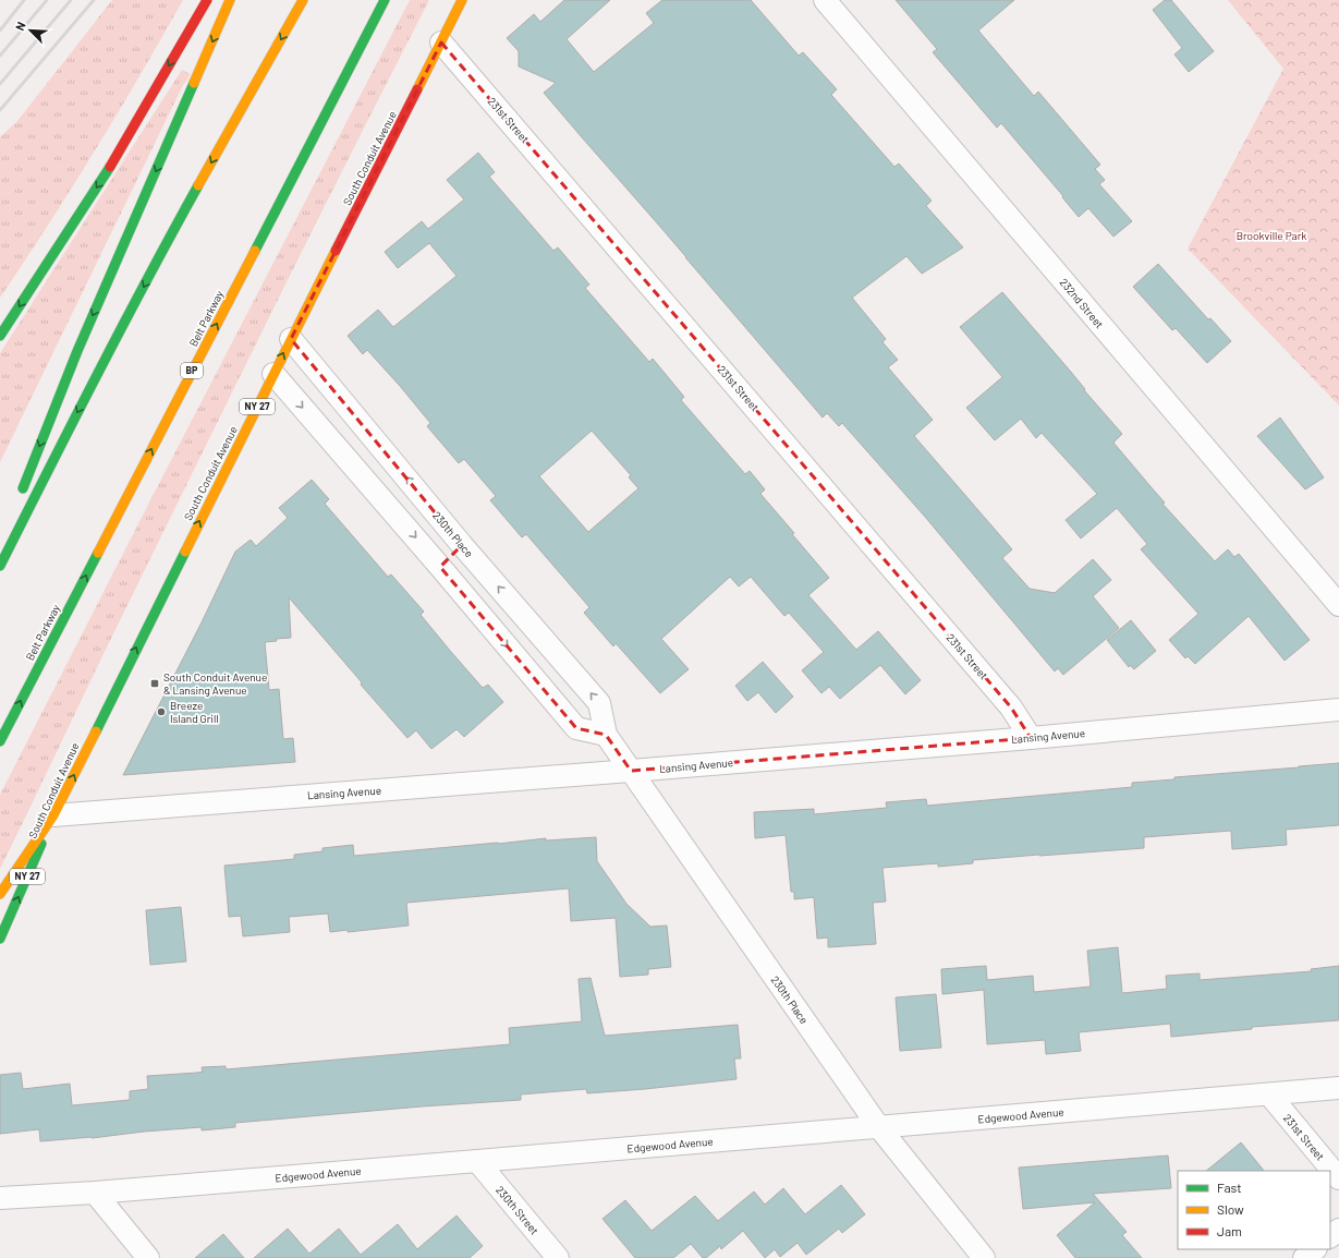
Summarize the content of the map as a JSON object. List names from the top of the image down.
{
  "streets": {
    "main road": [
      "South Conduit Avenue",
      "Belt Parkway",
      "BP",
      "NY 27"
    ],
    "street": [
      "231st Street",
      "232nd Street",
      "230th Place",
      "Lansing Avenue",
      "Edgewood Avenue",
      "230th Street"
    ]
  },
  "crossings": [
    ["231st Street", "South Conduit Avenue"],
    ["231st Street", "Lansing Avenue"],
    ["231st Street", "Edgewood Avenue"],
    ["South Conduit Avenue", "230th Place"],
    ["South Conduit Avenue", "Lansing Avenue"],
    ["230th Place", "Lansing Avenue"],
    ["230th Place", "Edgewood Avenue"],
    ["Edgewood Avenue", "230th Street"]
  ],
  "one_way": ["South Conduit Avenue"],
  "parks": ["Brookville Park"],
  "places": {
    "transit": ["South Conduit Avenue & Lansing Avenue"],
    "other": ["Breeze Island Grill"]
  },
  "legend": ["Fast", "Slow", "Jam"],
  "north": "top left"
}
